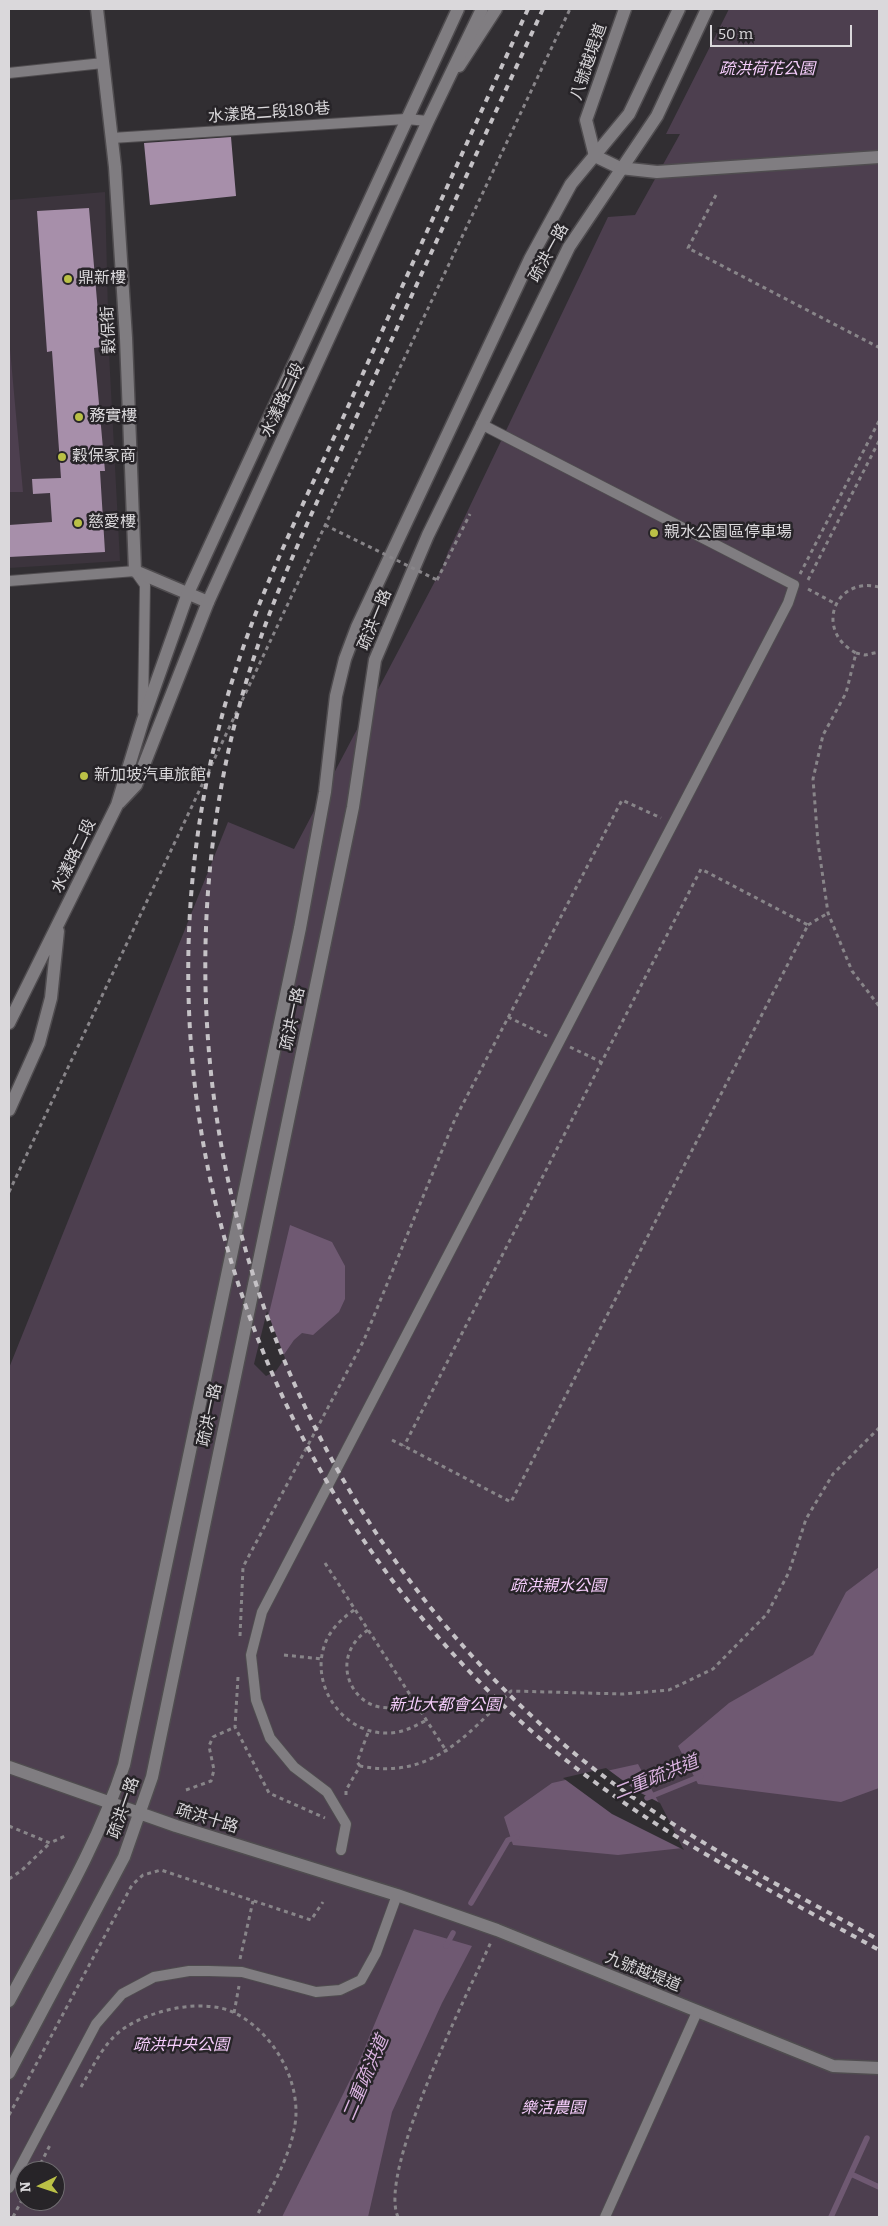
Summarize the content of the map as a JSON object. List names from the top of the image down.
{
  "streets": {
    "street": [
      "八號越堤道",
      "疏洪一路",
      "穀保街",
      "水漾路二段",
      "疏洪十路",
      "九號越堤道"
    ],
    "lane": ["水漾路二段180巷"]
  },
  "crossings": [
    ["八號越堤道", "疏洪一路"],
    ["水漾路二段180巷", "穀保街"],
    ["水漾路二段180巷", "水漾路二段"],
    ["疏洪一路", "疏洪十路"],
    ["疏洪十路", "九號越堤道"]
  ],
  "water": ["二重疏洪道"],
  "parks": [
    "疏洪荷花公園",
    "疏洪親水公園",
    "新北大都會公園",
    "疏洪中央公園",
    "樂活農園"
  ],
  "places": [
    "鼎新樓",
    "務實樓",
    "穀保家商",
    "慈愛樓",
    "親水公園區停車場",
    "新加坡汽車旅館"
  ],
  "scale_bar": "50 m",
  "north": "left"
}
